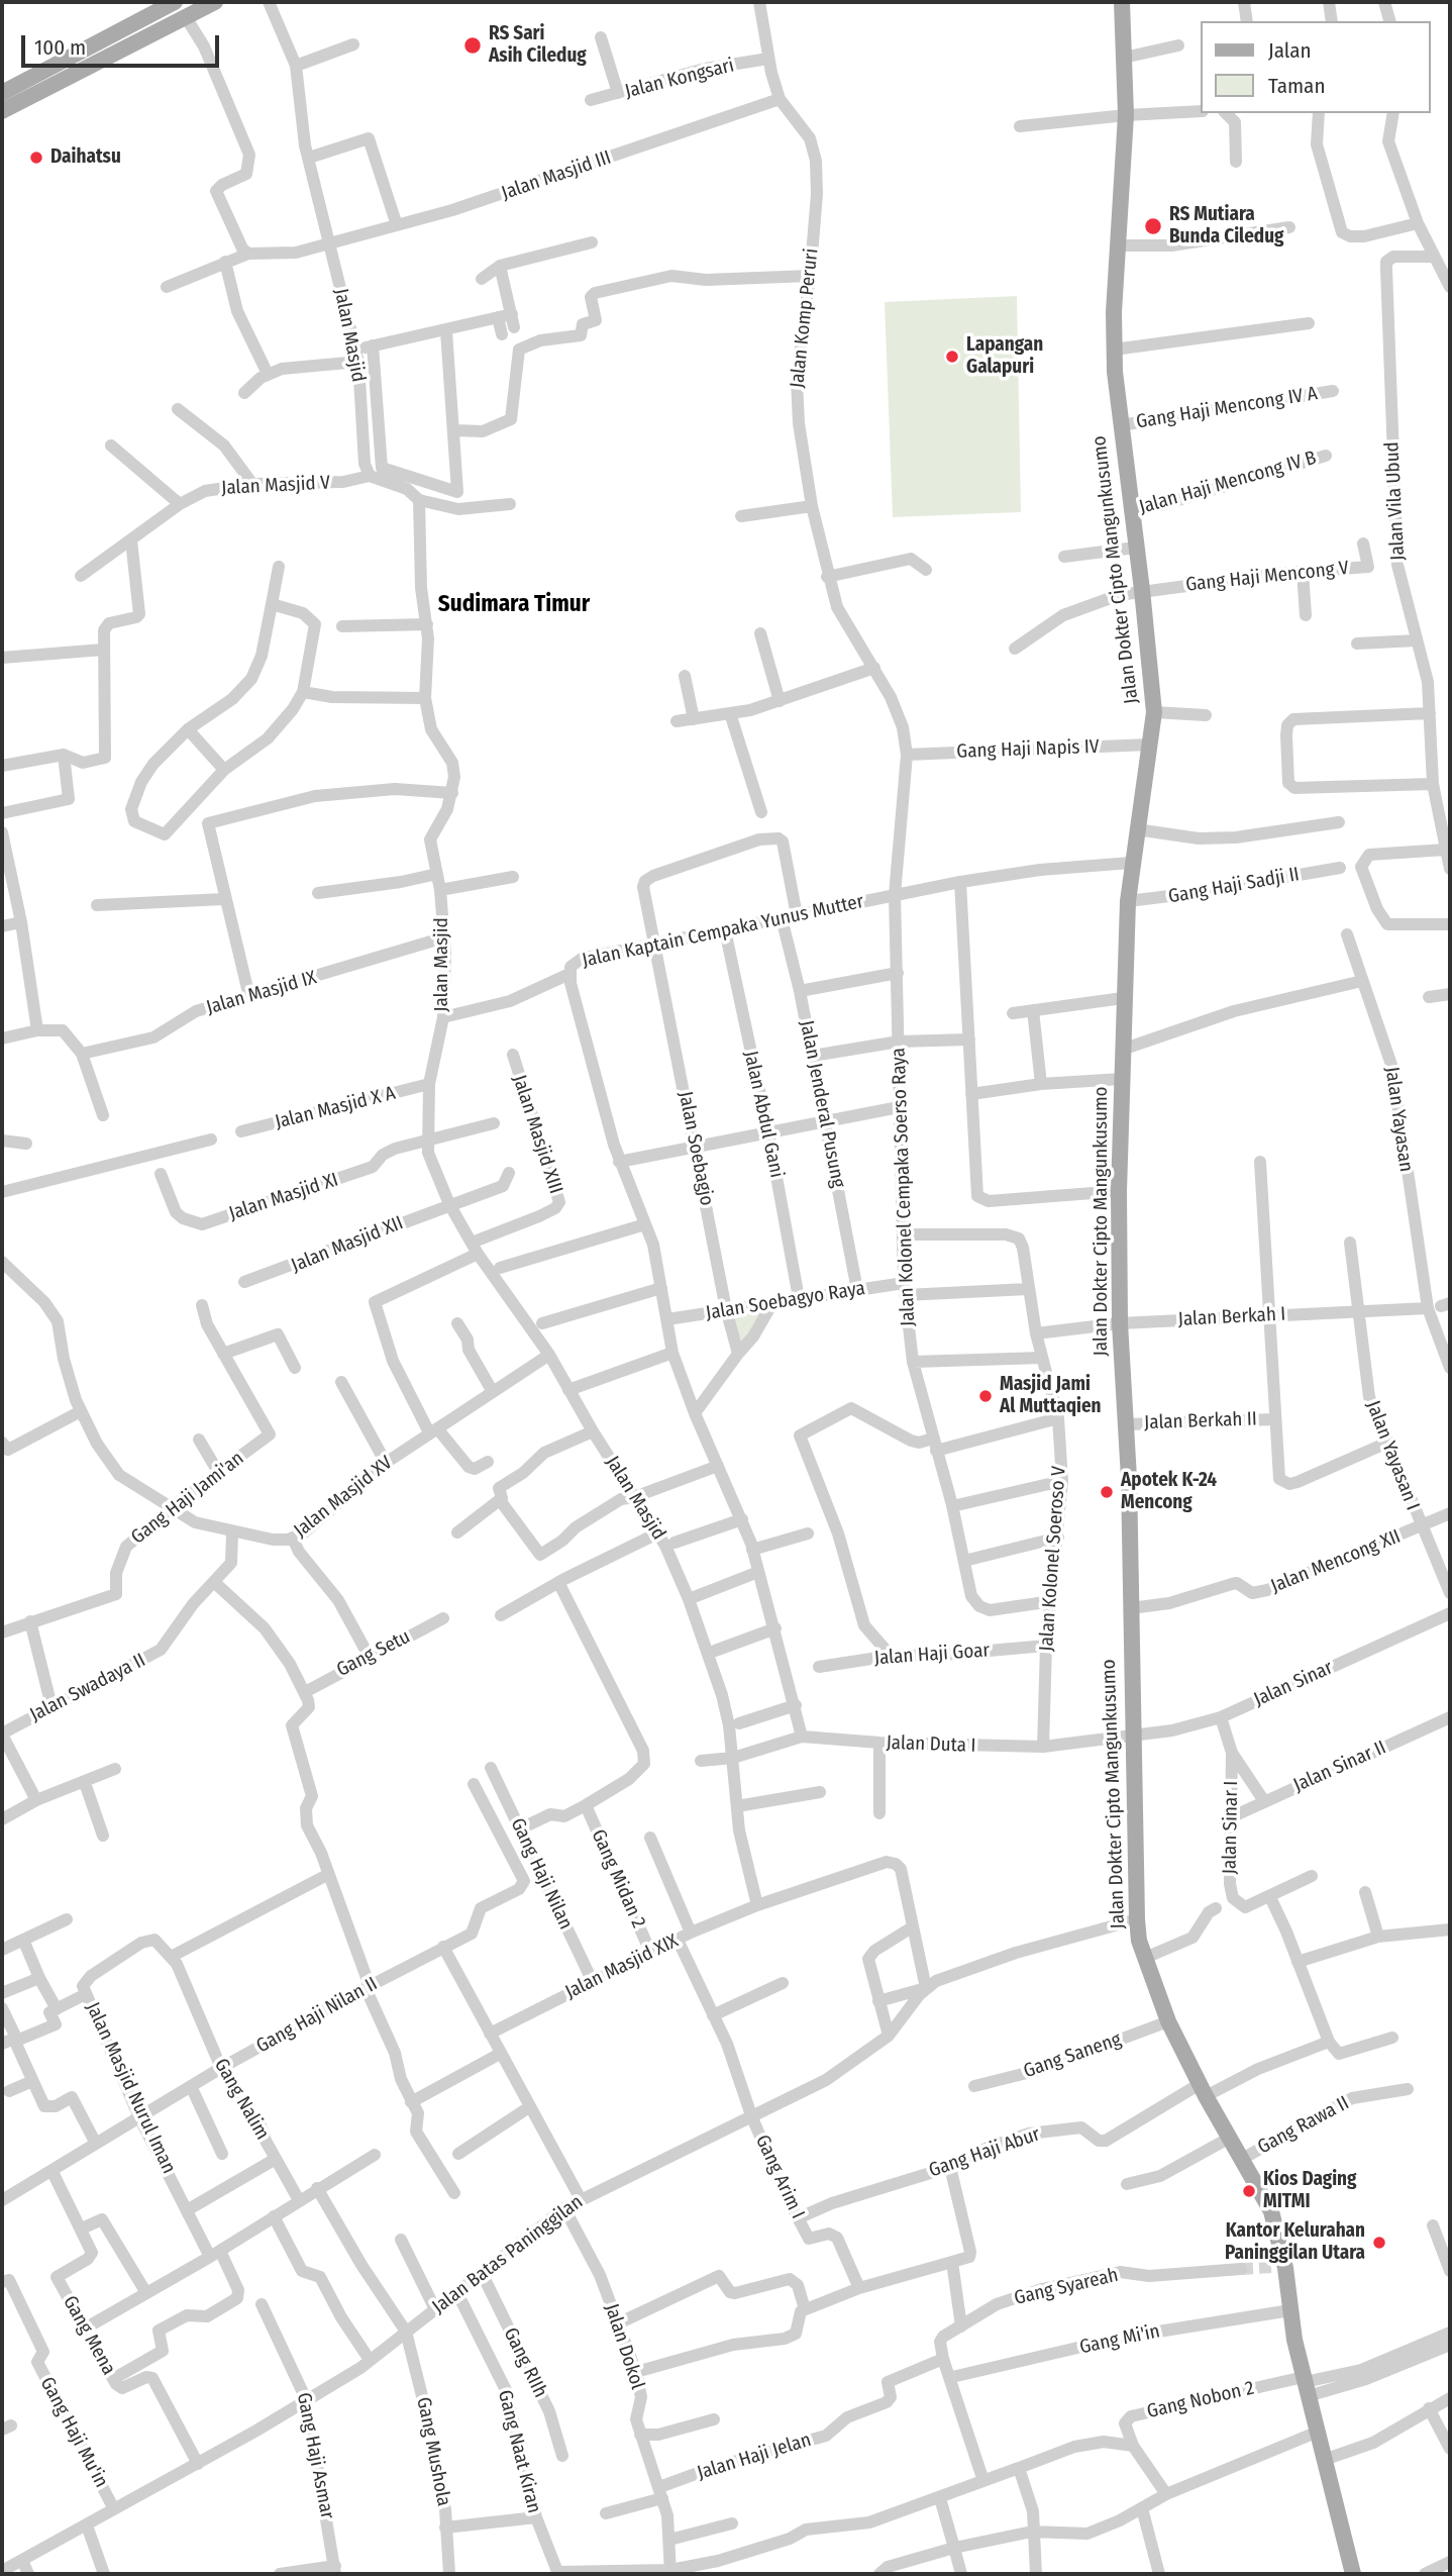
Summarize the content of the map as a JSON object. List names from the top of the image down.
{
  "streets": {
    "main road": ["Jalan Dokter Cipto Mangunkusumo"],
    "street": [
      "Jalan Kongsari",
      "Jalan Masjid III",
      "Jalan Komp Peruri",
      "Jalan Masjid",
      "Gang Haji Mencong IV A",
      "Jalan Haji Mencong IV B",
      "Jalan Masjid V",
      "Jalan Vila Ubud",
      "Gang Haji Mencong V",
      "Gang Haji Napis IV",
      "Gang Haji Sadji II",
      "Jalan Kaptain Cempaka Yunus Mutter",
      "Jalan Masjid IX",
      "Jalan Jenderal Pusung",
      "Jalan Masjid X A",
      "Jalan Abdul Gani",
      "Jalan Yayasan",
      "Jalan Masjid XIII",
      "Jalan Soebagjo",
      "Jalan Kolonel Cempaka Soerso Raya",
      "Jalan Masjid XI",
      "Jalan Masjid XII",
      "Jalan Soebagyo Raya",
      "Jalan Berkah I",
      "Jalan Berkah II",
      "Jalan Yayasan I",
      "Jalan Masjid XV",
      "Gang Haji Jami'an",
      "Jalan Kolonel Soeroso V",
      "Jalan Mencong XII",
      "Gang Setu",
      "Jalan Haji Goar",
      "Jalan Sinar",
      "Jalan Swadaya II",
      "Jalan Duta I",
      "Jalan Sinar II",
      "Jalan Sinar I",
      "Gang Haji Nilan",
      "Gang Midan 2",
      "Jalan Masjid XIX",
      "Gang Haji Nilan II",
      "Gang Saneng",
      "Jalan Masjid Nurul Iman",
      "Gang Nalim",
      "Gang Rawa II",
      "Gang Haji Abur",
      "Gang Arim I",
      "Jalan Batas Paninggilan",
      "Gang Syareah",
      "Gang Mena",
      "Gang Mi'in",
      "Jalan Dokol",
      "Gang RIIh",
      "Gang Nobon 2",
      "Gang Haji Mu'in",
      "Gang Mushola",
      "Gang Naat Kiran",
      "Gang Haji Asmar",
      "Jalan Haji Jelan"
    ]
  },
  "crossings": [
    ["Jalan Kongsari", "Jalan Komp Peruri"],
    ["Jalan Masjid III", "Jalan Komp Peruri"],
    ["Jalan Masjid III", "Jalan Masjid"],
    ["Jalan Komp Peruri", "Gang Haji Napis IV"],
    ["Jalan Komp Peruri", "Jalan Kaptain Cempaka Yunus Mutter"],
    ["Jalan Komp Peruri", "Jalan Kolonel Cempaka Soerso Raya"],
    ["Jalan Masjid", "Jalan Masjid V"],
    ["Jalan Masjid", "Jalan Masjid IX"],
    ["Jalan Masjid", "Jalan Masjid X A"],
    ["Jalan Masjid", "Jalan Masjid XIII"],
    ["Jalan Masjid", "Jalan Masjid XI"],
    ["Jalan Masjid", "Jalan Masjid XII"],
    ["Jalan Masjid", "Jalan Masjid XV"],
    ["Jalan Masjid", "Jalan Duta I"],
    ["Jalan Masjid", "Jalan Masjid XIX"],
    ["Gang Haji Mencong IV A", "Jalan Dokter Cipto Mangunkusumo"],
    ["Jalan Haji Mencong IV B", "Jalan Dokter Cipto Mangunkusumo"],
    ["Jalan Dokter Cipto Mangunkusumo", "Gang Haji Mencong V"],
    ["Jalan Dokter Cipto Mangunkusumo", "Gang Haji Napis IV"],
    ["Jalan Dokter Cipto Mangunkusumo", "Gang Haji Sadji II"],
    ["Jalan Dokter Cipto Mangunkusumo", "Jalan Kaptain Cempaka Yunus Mutter"],
    ["Jalan Dokter Cipto Mangunkusumo", "Jalan Berkah I"],
    ["Jalan Dokter Cipto Mangunkusumo", "Jalan Berkah II"],
    ["Jalan Dokter Cipto Mangunkusumo", "Jalan Mencong XII"],
    ["Jalan Dokter Cipto Mangunkusumo", "Jalan Sinar"],
    ["Jalan Dokter Cipto Mangunkusumo", "Jalan Duta I"],
    ["Jalan Dokter Cipto Mangunkusumo", "Gang Saneng"],
    ["Jalan Dokter Cipto Mangunkusumo", "Gang Rawa II"],
    ["Jalan Dokter Cipto Mangunkusumo", "Gang Haji Abur"],
    ["Jalan Dokter Cipto Mangunkusumo", "Jalan Batas Paninggilan"],
    ["Jalan Dokter Cipto Mangunkusumo", "Gang Mi'in"],
    ["Jalan Dokter Cipto Mangunkusumo", "Gang Nobon 2"],
    ["Jalan Kaptain Cempaka Yunus Mutter", "Jalan Jenderal Pusung"],
    ["Jalan Kaptain Cempaka Yunus Mutter", "Jalan Abdul Gani"],
    ["Jalan Kaptain Cempaka Yunus Mutter", "Jalan Soebagjo"],
    ["Jalan Kaptain Cempaka Yunus Mutter", "Jalan Kolonel Cempaka Soerso Raya"],
    ["Jalan Kaptain Cempaka Yunus Mutter", "Jalan Soebagyo Raya"],
    ["Jalan Kaptain Cempaka Yunus Mutter", "Jalan Duta I"],
    ["Jalan Jenderal Pusung", "Jalan Soebagyo Raya"],
    ["Jalan Abdul Gani", "Jalan Soebagyo Raya"],
    ["Jalan Yayasan", "Jalan Berkah I"],
    ["Jalan Soebagjo", "Jalan Soebagyo Raya"],
    ["Jalan Kolonel Cempaka Soerso Raya", "Jalan Soebagyo Raya"],
    ["Jalan Kolonel Cempaka Soerso Raya", "Jalan Kolonel Soeroso V"],
    ["Jalan Soebagyo Raya", "Jalan Kolonel Soeroso V"],
    ["Jalan Berkah I", "Jalan Yayasan I"],
    ["Jalan Berkah I", "Jalan Kolonel Soeroso V"],
    ["Jalan Yayasan I", "Jalan Mencong XII"],
    ["Jalan Masjid XV", "Gang Haji Jami'an"],
    ["Jalan Masjid XV", "Jalan Swadaya II"],
    ["Jalan Kolonel Soeroso V", "Jalan Haji Goar"],
    ["Jalan Kolonel Soeroso V", "Jalan Duta I"],
    ["Jalan Sinar", "Jalan Duta I"],
    ["Jalan Sinar", "Jalan Sinar I"],
    ["Jalan Sinar II", "Jalan Sinar I"],
    ["Gang Haji Nilan", "Jalan Masjid XIX"],
    ["Gang Midan 2", "Jalan Masjid XIX"],
    ["Jalan Masjid XIX", "Gang Arim I"],
    ["Gang Haji Nilan II", "Jalan Masjid Nurul Iman"],
    ["Gang Haji Nilan II", "Gang Nalim"],
    ["Jalan Masjid Nurul Iman", "Gang Nalim"],
    ["Jalan Masjid Nurul Iman", "Gang Mena"],
    ["Gang Haji Abur", "Gang Arim I"],
    ["Gang Arim I", "Jalan Batas Paninggilan"],
    ["Jalan Batas Paninggilan", "Gang Mena"],
    ["Jalan Batas Paninggilan", "Jalan Dokol"],
    ["Jalan Batas Paninggilan", "Gang RIIh"],
    ["Jalan Batas Paninggilan", "Gang Haji Mu'in"],
    ["Jalan Batas Paninggilan", "Gang Mushola"],
    ["Jalan Batas Paninggilan", "Gang Naat Kiran"],
    ["Jalan Batas Paninggilan", "Gang Haji Asmar"],
    ["Gang Syareah", "Jalan Haji Jelan"],
    ["Jalan Dokol", "Jalan Haji Jelan"]
  ],
  "districts": ["Sudimara Timur"],
  "places": [
    "RS Sari Asih Ciledug",
    "Daihatsu",
    "RS Mutiara Bunda Ciledug",
    "Lapangan Galapuri",
    "Masjid Jami Al Muttaqien",
    "Apotek K-24 Mencong",
    "Kios Daging MITMI",
    "Kantor Kelurahan Paninggilan Utara"
  ],
  "legend": ["Jalan", "Taman"],
  "scale_bar": "100 m"
}
